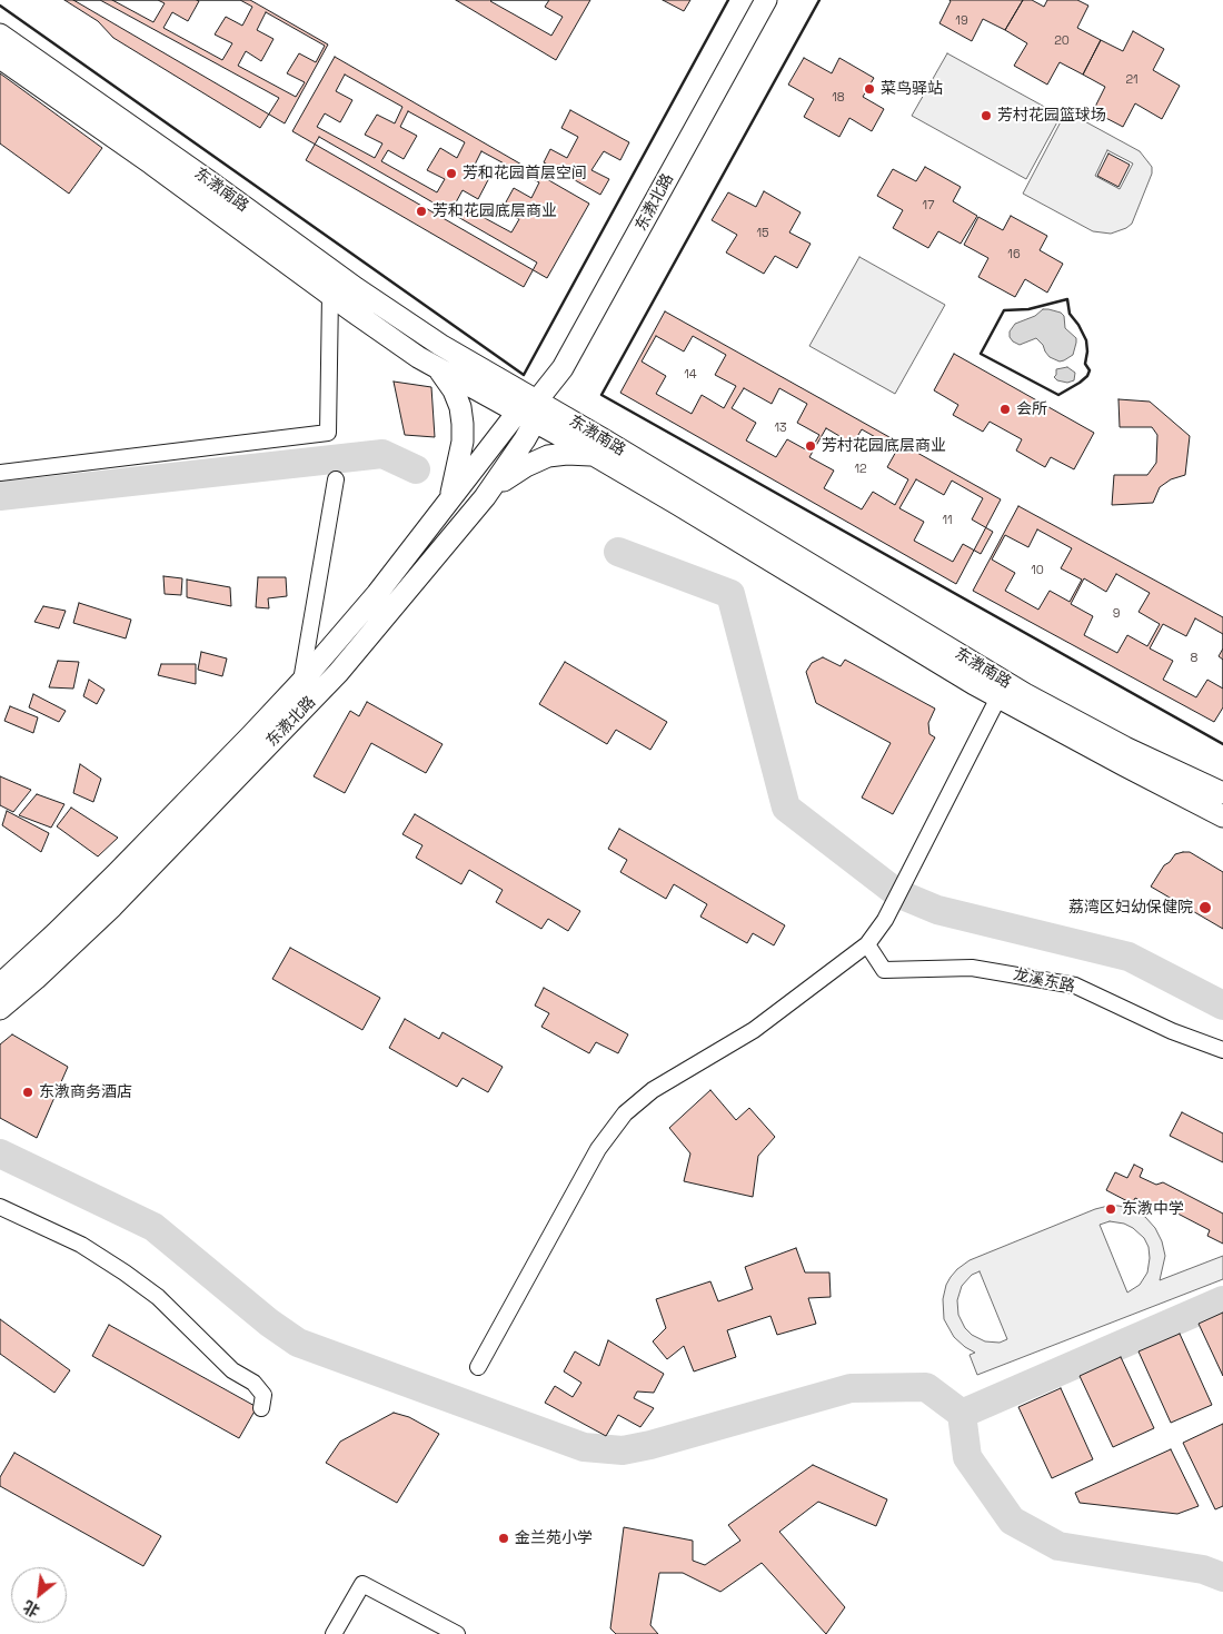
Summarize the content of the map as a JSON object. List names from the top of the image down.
{
  "streets": {
    "street": ["东漖南路", "东漖北路", "龙溪东路"]
  },
  "crossings": [
    ["东漖南路", "东漖北路"]
  ],
  "places": [
    "菜鸟驿站",
    "芳村花园篮球场",
    "芳和花园首层空间",
    "芳和花园底层商业",
    "会所",
    "芳村花园底层商业",
    "荔湾区妇幼保健院",
    "东漖商务酒店",
    "东漖中学",
    "金兰苑小学"
  ],
  "house_numbers": [
    "19",
    "20",
    "21",
    "18",
    "17",
    "15",
    "16",
    "14",
    "13",
    "12",
    "11",
    "10",
    "9",
    "8"
  ],
  "north": "bottom left"
}
